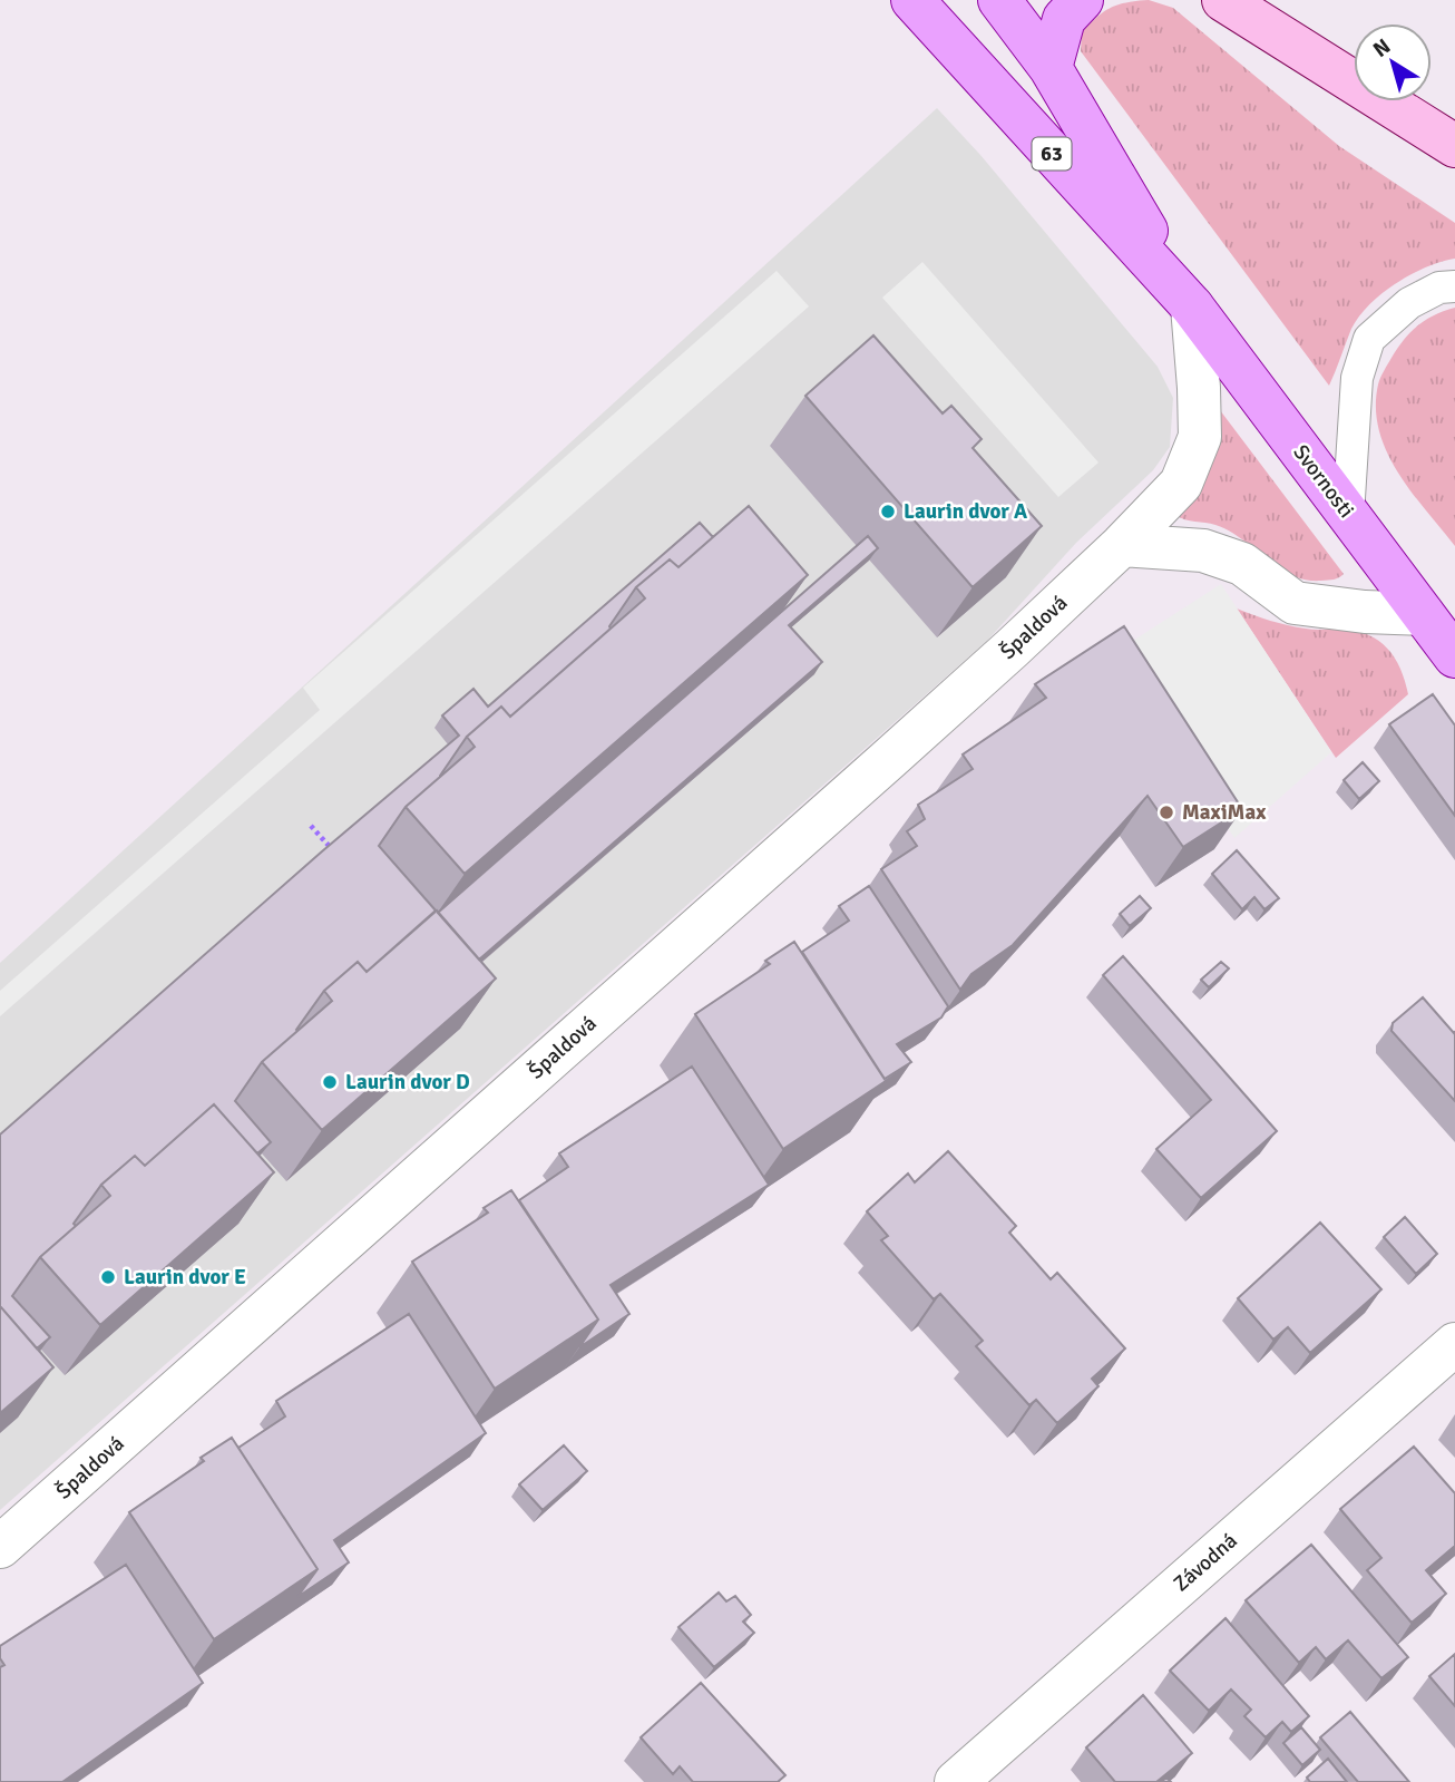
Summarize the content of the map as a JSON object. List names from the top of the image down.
{
  "streets": {
    "main road": ["63", "Svornosti"],
    "street": ["Špaldová", "Závodná"]
  },
  "crossings": [
    ["Svornosti", "Špaldová"]
  ],
  "places": [
    "Laurin dvor A",
    "MaxiMax",
    "Laurin dvor D",
    "Laurin dvor E"
  ],
  "north": "top left"
}
